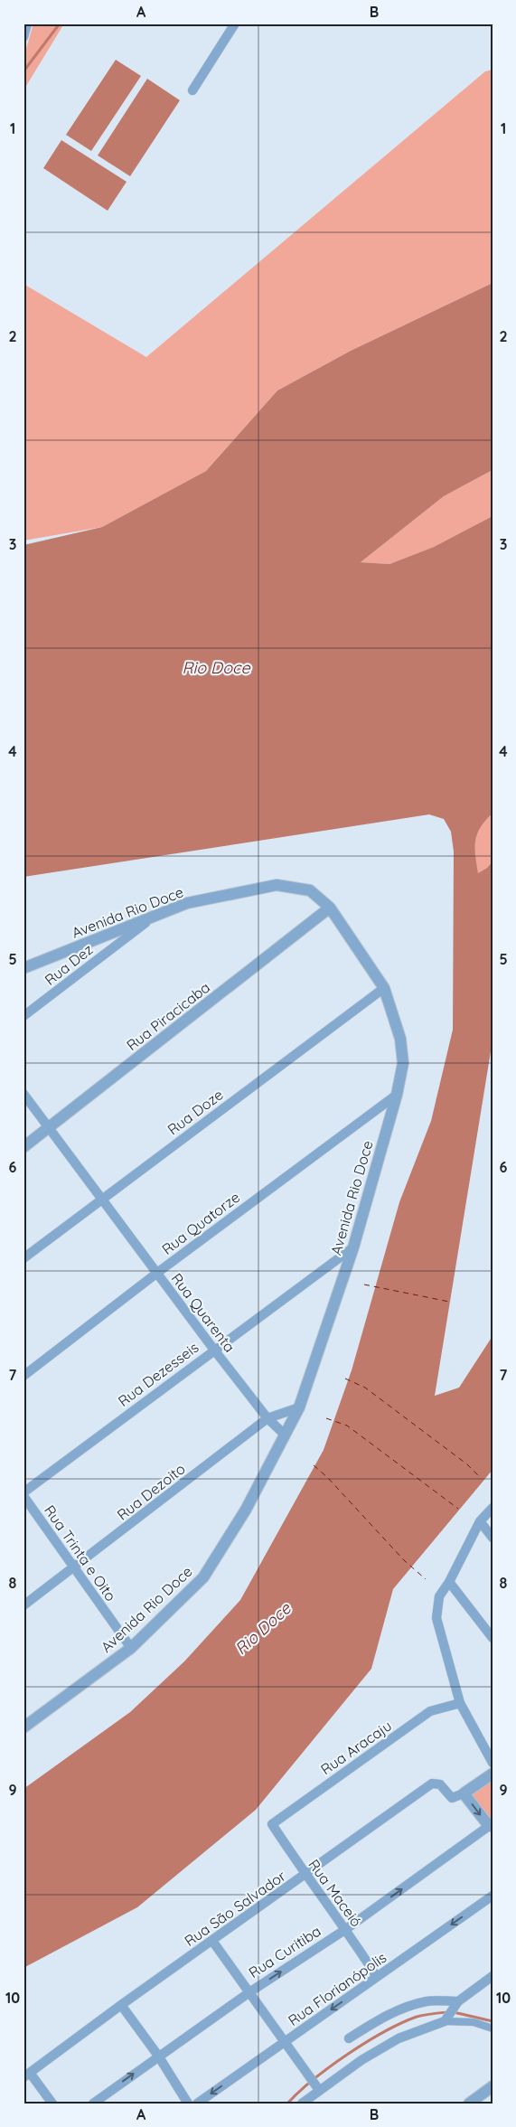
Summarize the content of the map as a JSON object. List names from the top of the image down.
{
  "streets": {
    "street": [
      "Avenida Rio Doce",
      "Rua Dez",
      "Rua Piracicaba",
      "Rua Doze",
      "Rua Quatorze",
      "Rua Quarenta",
      "Rua Dezesseis",
      "Rua Dezoito",
      "Rua Trinta e Oito",
      "Rua Aracaju",
      "Rua Maceió",
      "Rua São Salvador",
      "Rua Curitiba",
      "Rua Florianópolis"
    ]
  },
  "crossings": [
    ["Avenida Rio Doce", "Rua Dez"],
    ["Avenida Rio Doce", "Rua Piracicaba"],
    ["Avenida Rio Doce", "Rua Doze"],
    ["Avenida Rio Doce", "Rua Quatorze"],
    ["Avenida Rio Doce", "Rua Quarenta"],
    ["Avenida Rio Doce", "Rua Dezesseis"],
    ["Avenida Rio Doce", "Rua Dezoito"],
    ["Avenida Rio Doce", "Rua Trinta e Oito"],
    ["Rua Piracicaba", "Rua Quarenta"],
    ["Rua Doze", "Rua Quarenta"],
    ["Rua Quatorze", "Rua Quarenta"],
    ["Rua Quarenta", "Rua Dezesseis"],
    ["Rua Quarenta", "Rua Dezoito"],
    ["Rua Dezoito", "Rua Trinta e Oito"],
    ["Rua Aracaju", "Rua Maceió"],
    ["Rua Maceió", "Rua São Salvador"],
    ["Rua Maceió", "Rua Curitiba"],
    ["Rua Maceió", "Rua Florianópolis"]
  ],
  "one_way": ["Rua Curitiba"],
  "water": ["Rio Doce"],
  "grid": {
    "columns": ["A", "B"],
    "rows": [
      "1",
      "2",
      "3",
      "4",
      "5",
      "6",
      "7",
      "8",
      "9",
      "10"
    ]
  }
}
